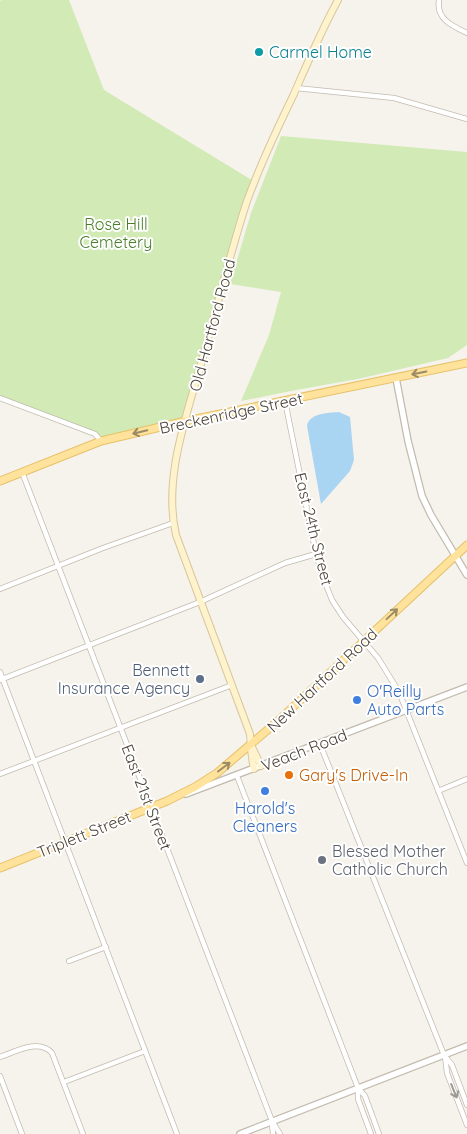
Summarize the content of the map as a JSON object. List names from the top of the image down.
{
  "streets": {
    "main road": [
      "Old Hartford Road",
      "Breckenridge Street",
      "New Hartford Road",
      "Triplett Street"
    ],
    "street": ["East 24th Street", "Veach Road", "East 21st Street"]
  },
  "crossings": [
    ["Old Hartford Road", "Breckenridge Street"],
    ["Old Hartford Road", "New Hartford Road"],
    ["Breckenridge Street", "East 24th Street"],
    ["Breckenridge Street", "East 21st Street"],
    ["East 24th Street", "New Hartford Road"],
    ["East 24th Street", "Veach Road"],
    ["New Hartford Road", "Veach Road"],
    ["New Hartford Road", "Triplett Street"],
    ["Veach Road", "Triplett Street"],
    ["East 21st Street", "Triplett Street"]
  ],
  "one_way": ["New Hartford Road"],
  "parks": ["Rose Hill Cemetery"],
  "places": [
    "Carmel Home",
    "Bennett Insurance Agency",
    "O'Reilly Auto Parts",
    "Gary's Drive-In",
    "Harold's Cleaners",
    "Blessed Mother Catholic Church"
  ]
}
